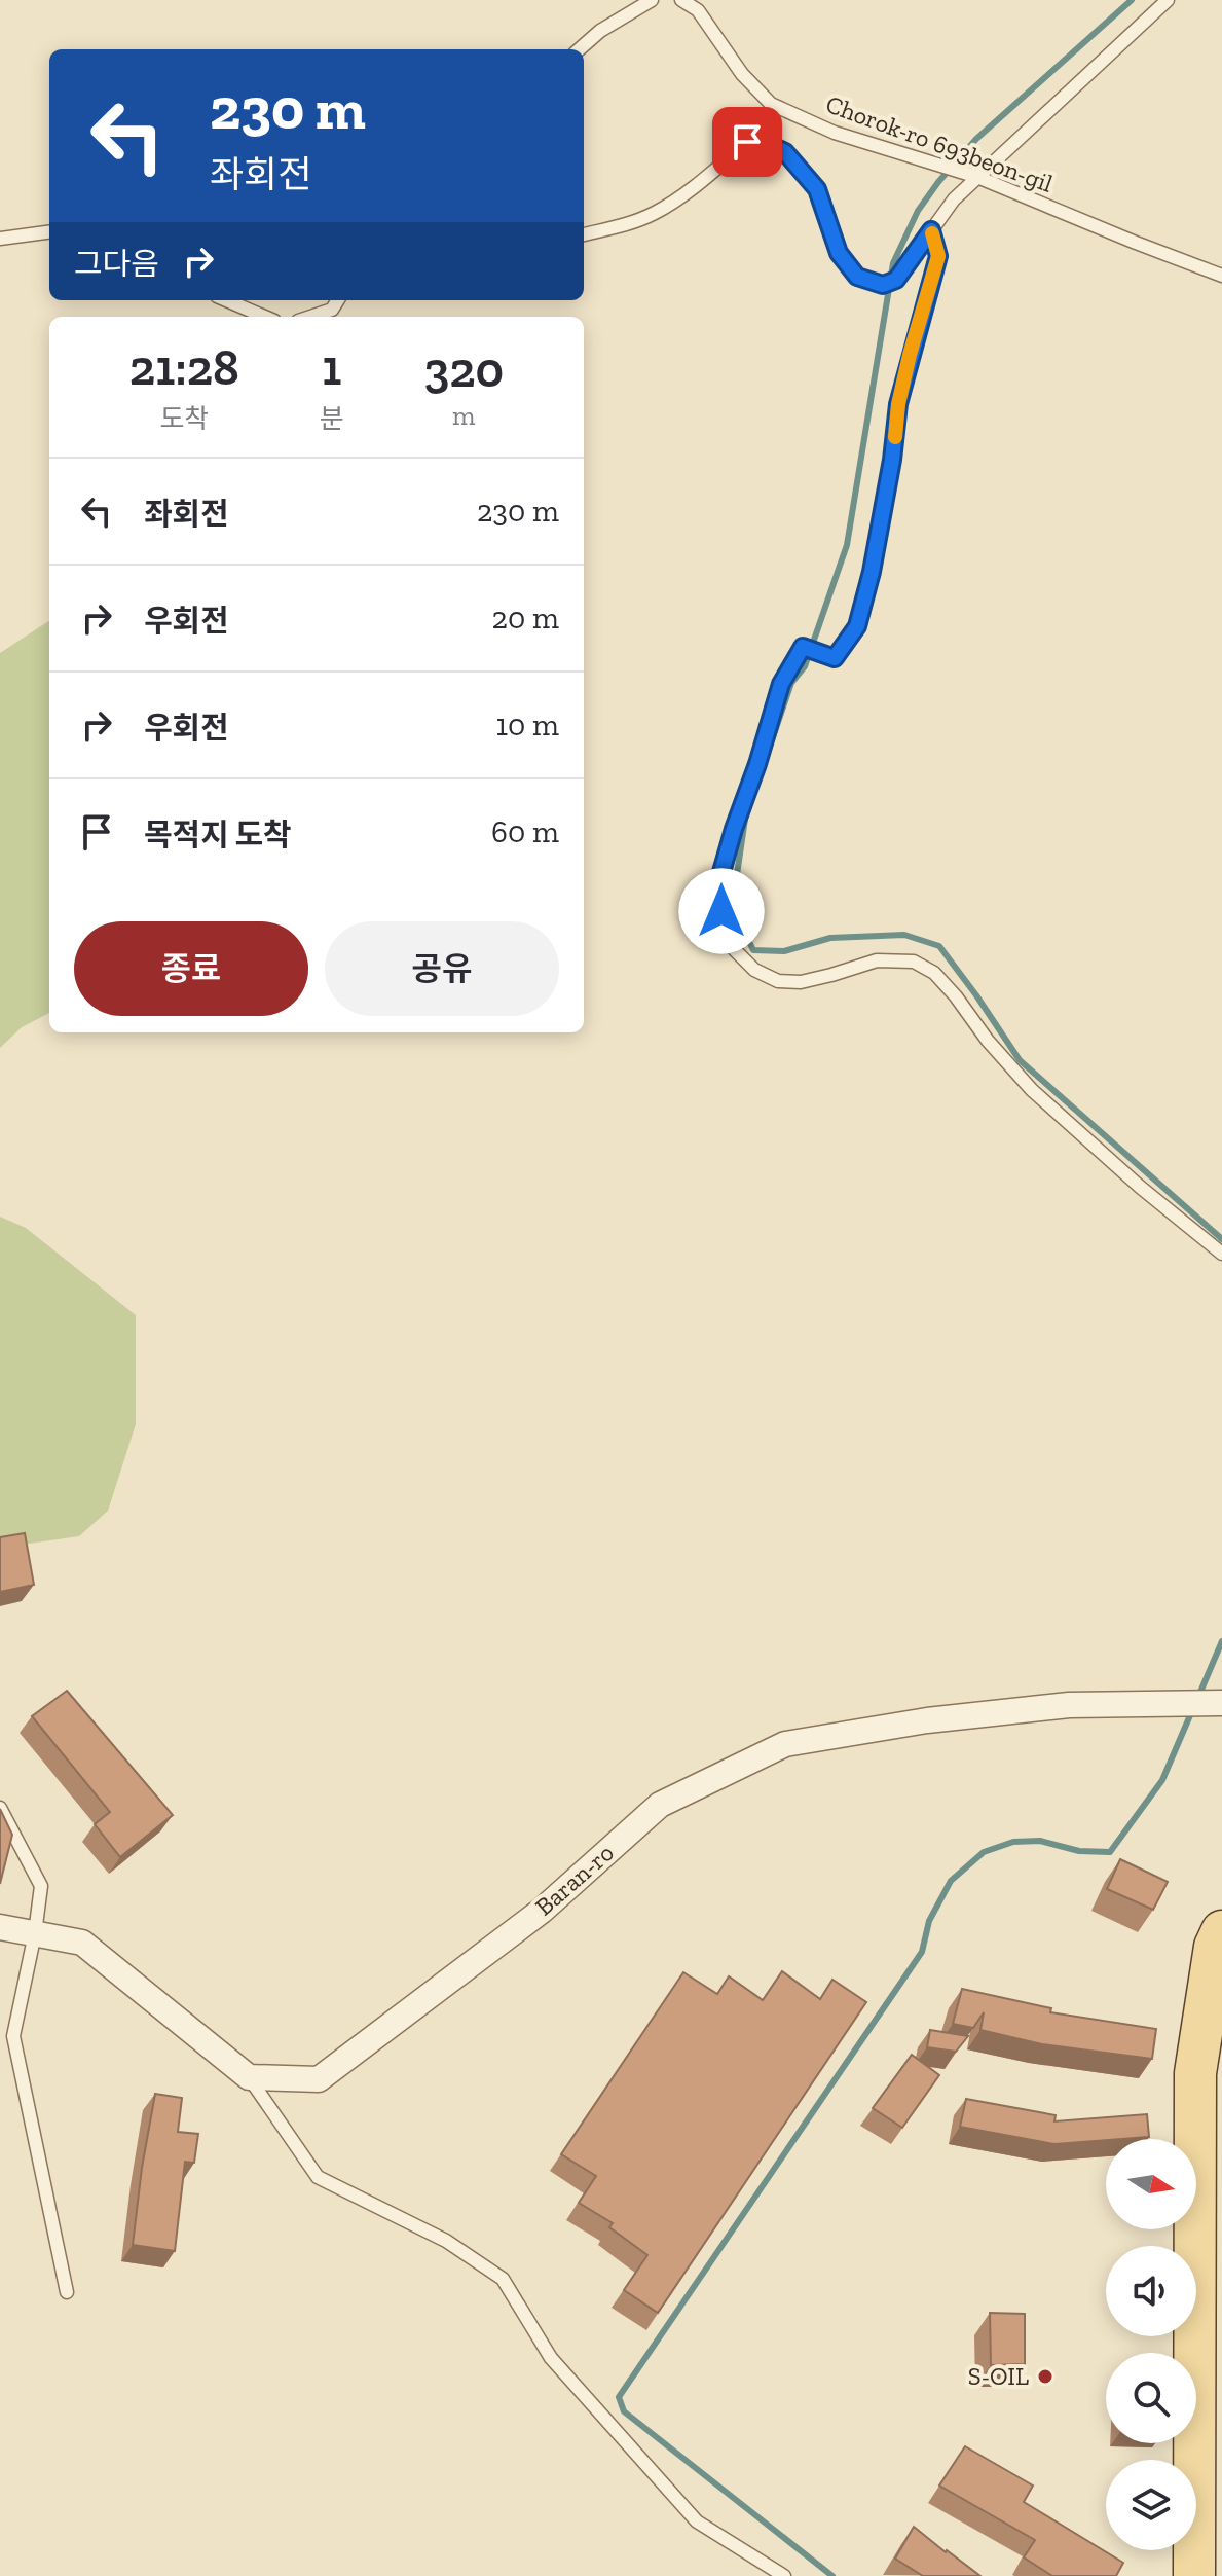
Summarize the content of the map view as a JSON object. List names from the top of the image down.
{
  "streets": {
    "street": ["Baran-ro"],
    "lane": ["Chorok-ro 693beon-gil"]
  },
  "places": ["S-OIL"],
  "north": "right",
  "page": {
    "turn": ["230 m", "좌회전"],
    "then": "그다음",
    "eta": [
      "21:28",
      "도착",
      "1",
      "분",
      "320",
      "m"
    ],
    "list": [
      {
        "name": "좌회전",
        "value": "230 m"
      },
      {
        "name": "우회전",
        "value": "20 m"
      },
      {
        "name": "우회전",
        "value": "10 m"
      },
      {
        "name": "목적지 도착",
        "value": "60 m"
      }
    ],
    "buttons": ["종료", "공유"]
  }
}
